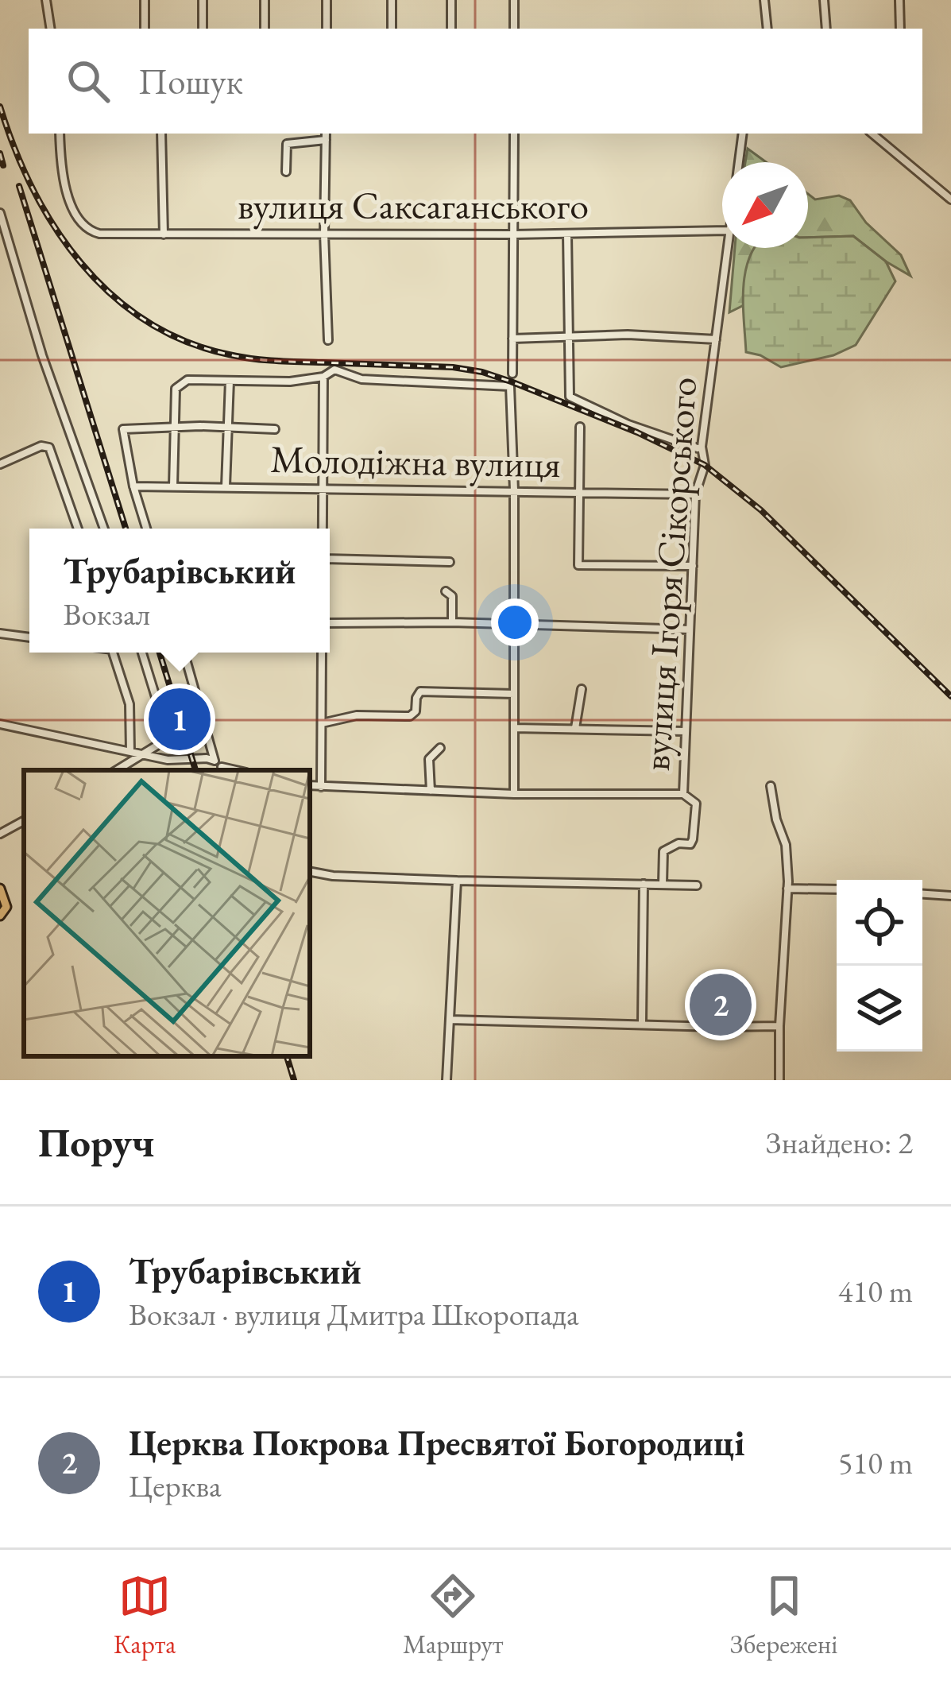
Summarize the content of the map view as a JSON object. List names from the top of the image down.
{
  "streets": {
    "street": ["вулиця Саксаганського", "Молодіжна вулиця", "вулиця Ігоря Сікорського"]
  },
  "crossings": [
    ["Молодіжна вулиця", "вулиця Ігоря Сікорського"]
  ],
  "north": "bottom left",
  "page": {
    "search": "Пошук",
    "popup": ["Трубарівський", "Вокзал"],
    "pins": ["1", "2"],
    "heading": ["Поруч", "Знайдено: 2"],
    "list": [
      {
        "mark": "1",
        "name": "Трубарівський",
        "note": "Вокзал · вулиця Дмитра Шкоропада",
        "value": "410 m"
      },
      {
        "mark": "2",
        "name": "Церква Покрова Пресвятої Богородиці",
        "note": "Церква",
        "value": "510 m"
      }
    ],
    "nav": ["Карта", "Маршрут", "Збережені"]
  }
}
